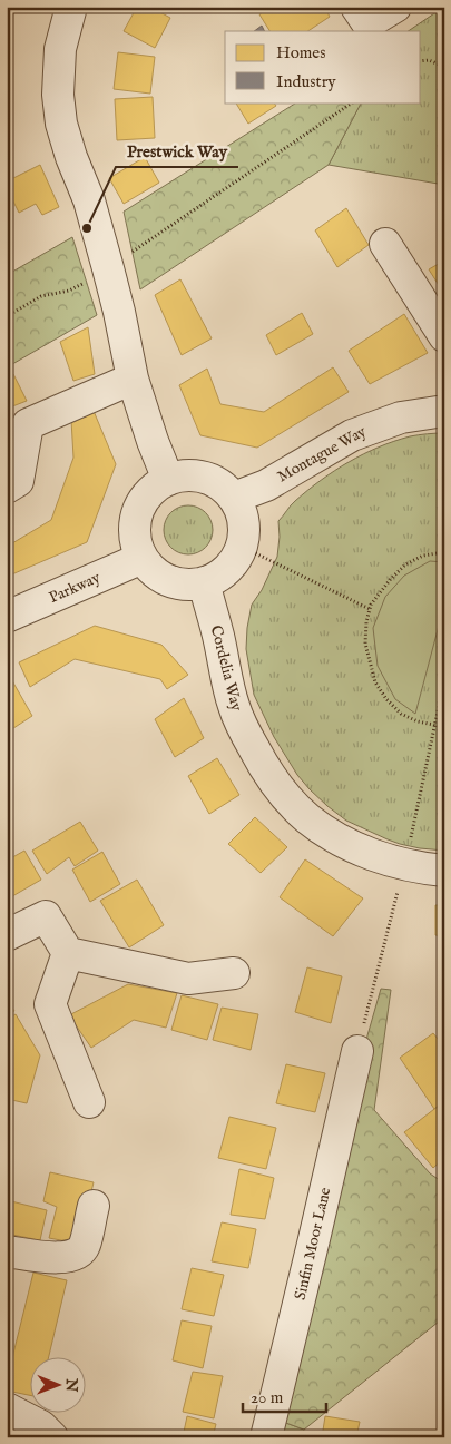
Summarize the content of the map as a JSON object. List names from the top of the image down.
{
  "streets": {
    "street": [
      "Montague Way",
      "Parkway",
      "Cordelia Way",
      "Sinfin Moor Lane"
    ]
  },
  "crossings": [
    ["Montague Way", "Parkway"],
    ["Montague Way", "Cordelia Way"],
    ["Parkway", "Cordelia Way"]
  ],
  "places": ["Prestwick Way"],
  "legend": ["Homes", "Industry"],
  "scale_bar": "20 m",
  "north": "right"
}
